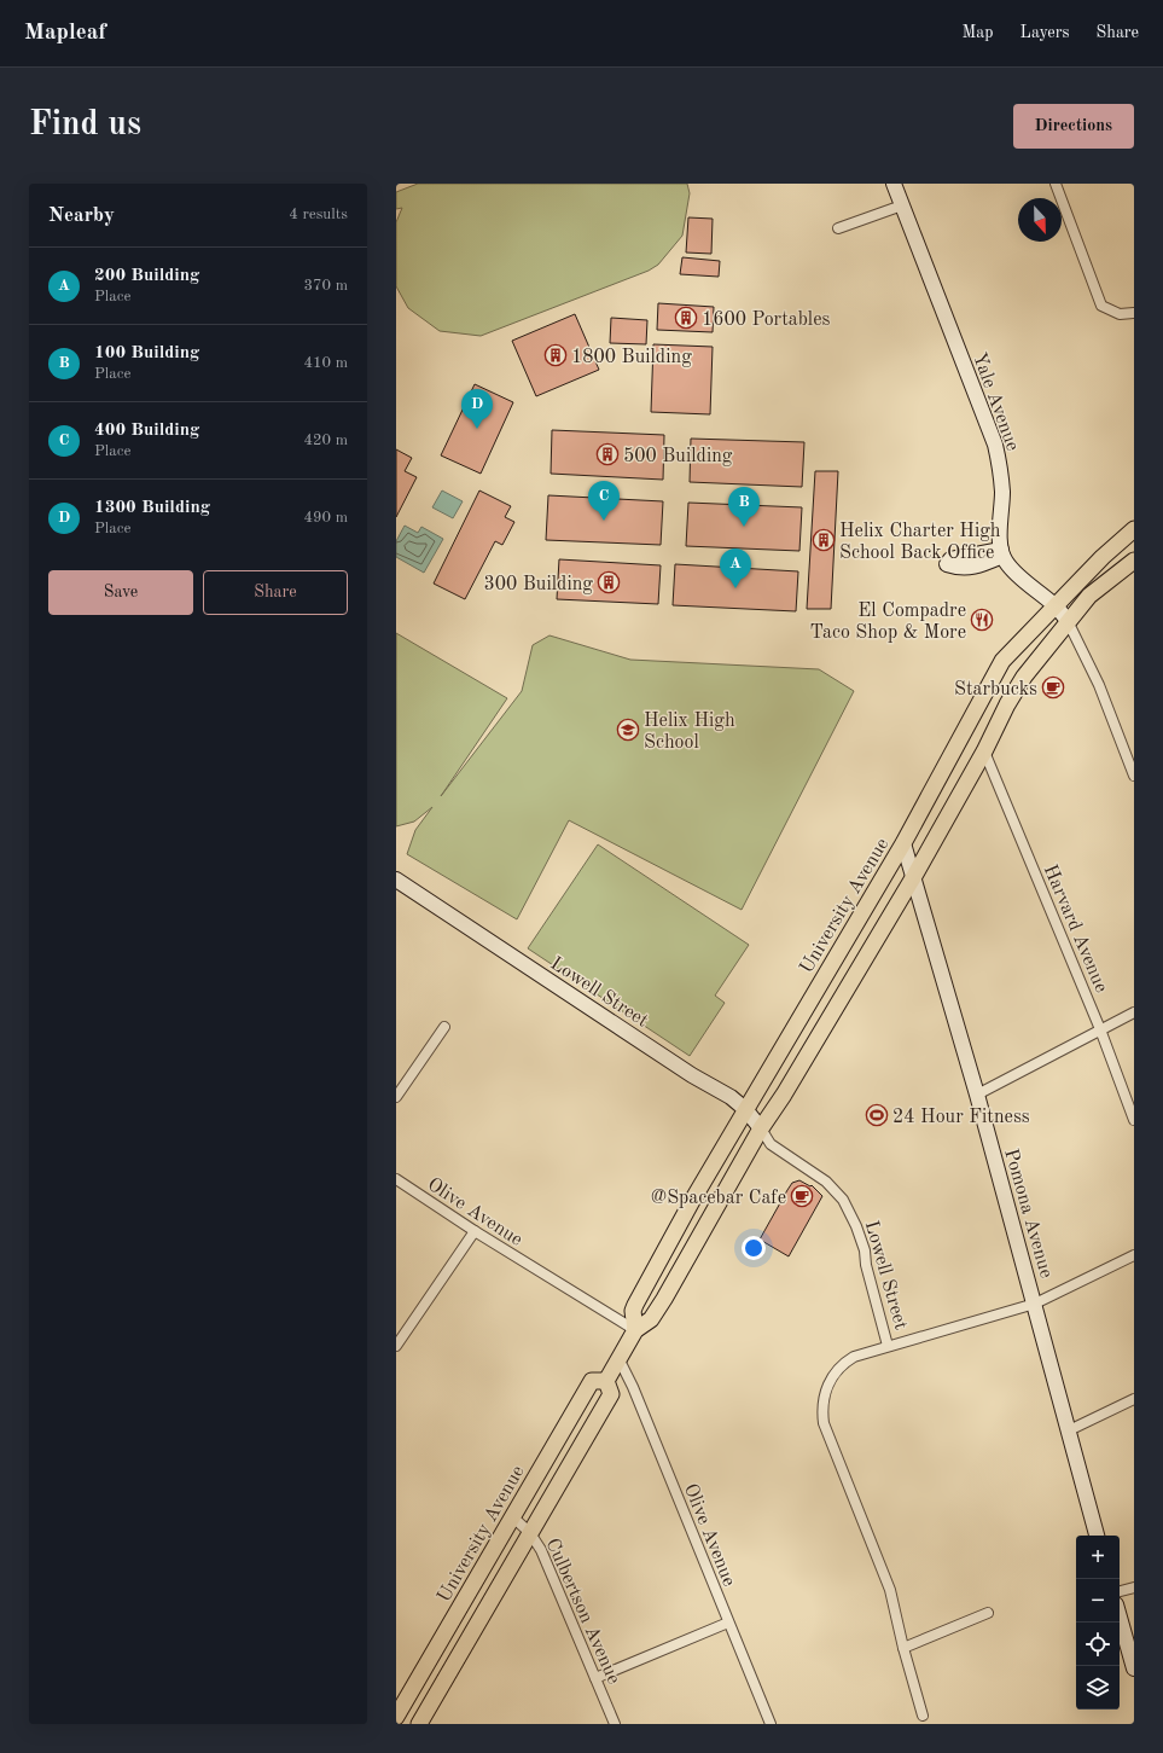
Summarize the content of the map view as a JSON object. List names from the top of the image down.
{
  "streets": {
    "main road": ["University Avenue"],
    "street": [
      "Yale Avenue",
      "Harvard Avenue",
      "Lowell Street",
      "Olive Avenue",
      "Pomona Avenue",
      "Culbertson Avenue"
    ]
  },
  "crossings": [
    ["Yale Avenue", "University Avenue"],
    ["University Avenue", "Lowell Street"],
    ["University Avenue", "Olive Avenue"],
    ["University Avenue", "Pomona Avenue"],
    ["University Avenue", "Culbertson Avenue"]
  ],
  "places": {
    "building": [
      "1600 Portables",
      "1800 Building",
      "500 Building",
      "Helix Charter High School Back Office",
      "300 Building"
    ],
    "restaurant": ["El Compadre Taco Shop & More"],
    "cafe": ["Starbucks", "@Spacebar Cafe"],
    "school or university": ["Helix High School"],
    "sports": ["24 Hour Fitness"]
  },
  "north": "bottom",
  "page": {
    "header": "Mapleaf",
    "nav": ["Map", "Layers", "Share"],
    "buttons": [
      "Directions",
      ["Save", "Share"]
    ],
    "title": "Find us",
    "heading": ["Nearby", "4 results"],
    "list": [
      {
        "mark": "A",
        "name": "200 Building",
        "note": "Place",
        "value": "370 m"
      },
      {
        "mark": "B",
        "name": "100 Building",
        "note": "Place",
        "value": "410 m"
      },
      {
        "mark": "C",
        "name": "400 Building",
        "note": "Place",
        "value": "420 m"
      },
      {
        "mark": "D",
        "name": "1300 Building",
        "note": "Place",
        "value": "490 m"
      }
    ],
    "pins": [
      "D",
      "C",
      "B",
      "A"
    ],
    "map_buttons": ["+", "−"]
  }
}
